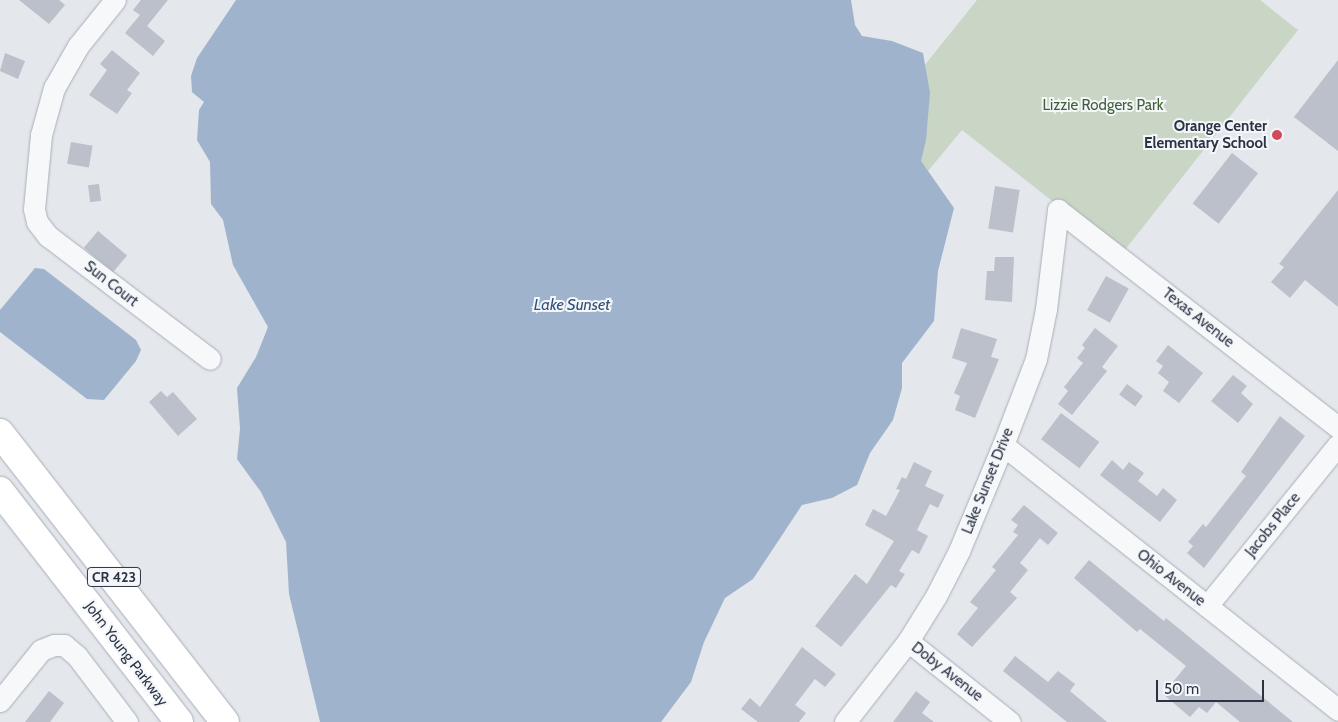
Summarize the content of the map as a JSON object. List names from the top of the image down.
{
  "streets": {
    "main road": ["CR 423", "John Young Parkway"],
    "street": [
      "Sun Court",
      "Texas Avenue",
      "Lake Sunset Drive",
      "Jacobs Place",
      "Ohio Avenue",
      "Doby Avenue"
    ]
  },
  "crossings": [
    ["Texas Avenue", "Lake Sunset Drive"],
    ["Lake Sunset Drive", "Ohio Avenue"],
    ["Lake Sunset Drive", "Doby Avenue"],
    ["Jacobs Place", "Ohio Avenue"]
  ],
  "water": ["Lake Sunset"],
  "parks": ["Lizzie Rodgers Park"],
  "places": ["Orange Center Elementary School"],
  "scale_bar": "50 m"
}
